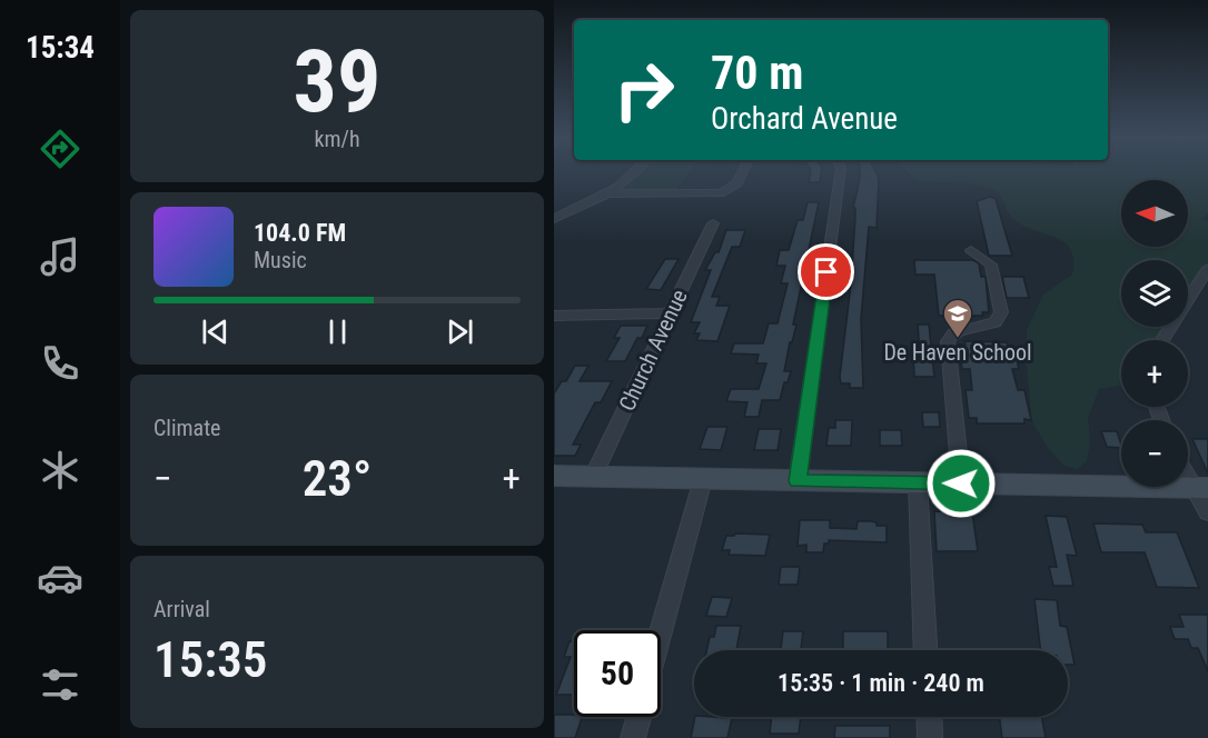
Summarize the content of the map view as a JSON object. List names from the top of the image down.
{
  "streets": {
    "street": ["Church Avenue"]
  },
  "places": {
    "school or university": ["De Haven School"]
  },
  "north": "left",
  "page": {
    "tabs": "15:34",
    "tile": [
      ["39", "km/h"],
      "Climate",
      ["Arrival", "15:35"]
    ],
    "turn": ["70 m", "Orchard Avenue"],
    "map_buttons": ["+", "−"],
    "song": ["104.0 FM", "Music"],
    "heat": ["−", "23°", "+"],
    "limit": "50",
    "trip": "15:35 · 1 min · 240 m"
  }
}
